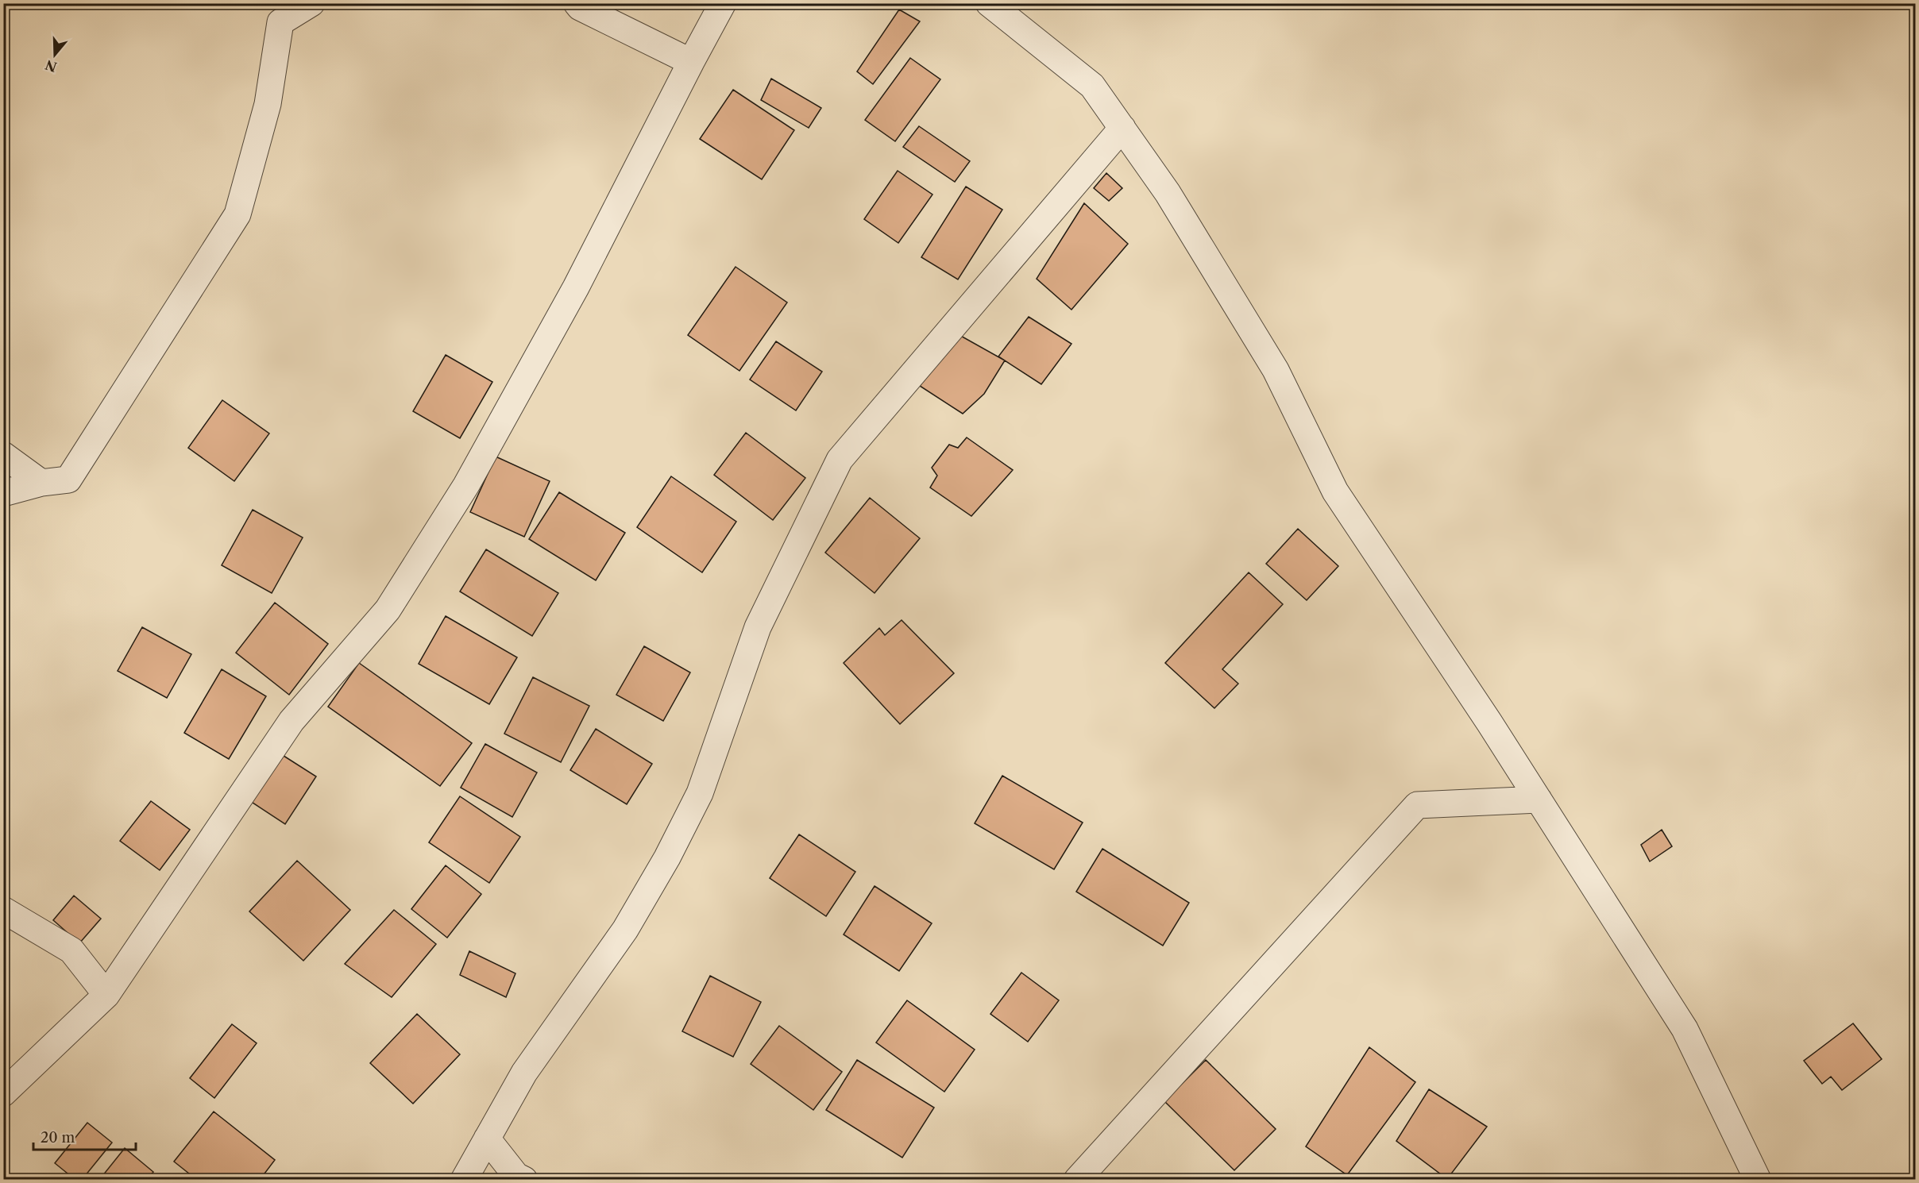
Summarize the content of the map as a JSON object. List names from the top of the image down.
{
  "scale_bar": "20 m",
  "north": "bottom"
}
